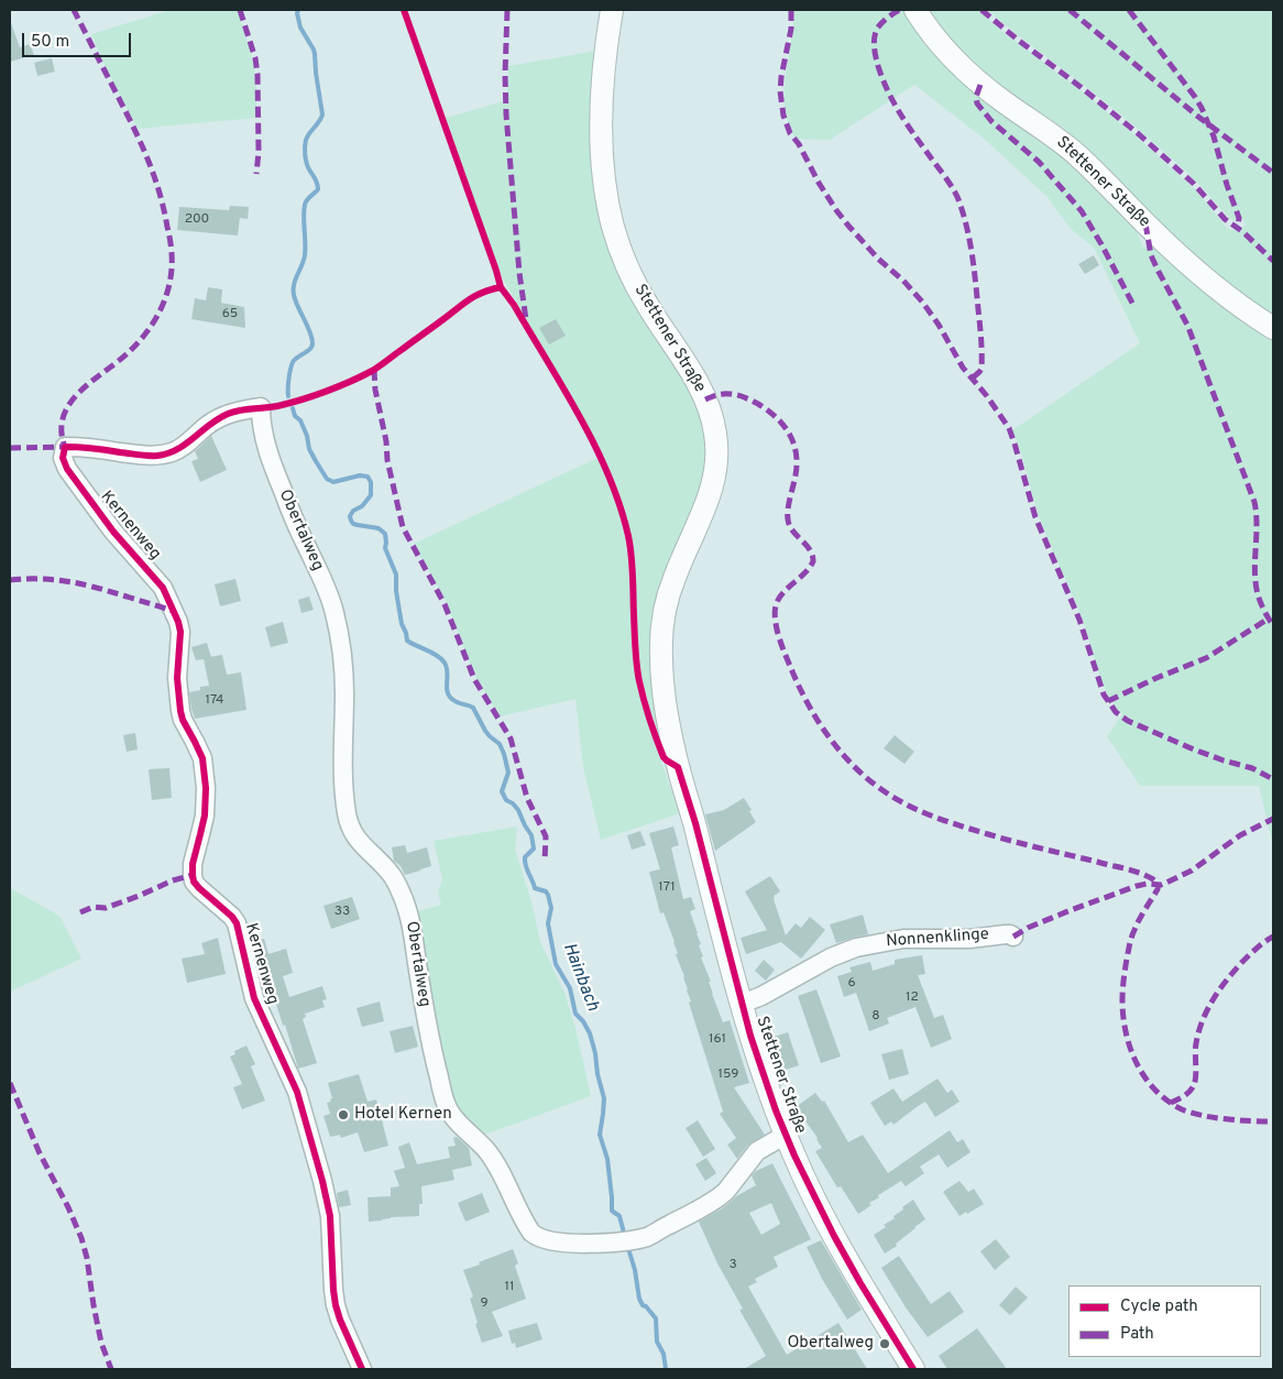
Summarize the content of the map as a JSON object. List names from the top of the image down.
{
  "streets": {
    "main road": ["Stettener Straße"],
    "street": ["Kernenweg", "Obertalweg", "Nonnenklinge"]
  },
  "crossings": [
    ["Stettener Straße", "Obertalweg"],
    ["Stettener Straße", "Nonnenklinge"],
    ["Kernenweg", "Obertalweg"]
  ],
  "water": ["Hainbach"],
  "places": ["Hotel Kernen", "Obertalweg"],
  "house_numbers": [
    "200",
    "65",
    "174",
    "171",
    "33",
    "6",
    "12",
    "8",
    "161",
    "159",
    "3",
    "11",
    "9"
  ],
  "legend": ["Cycle path", "Path"],
  "scale_bar": "50 m"
}
